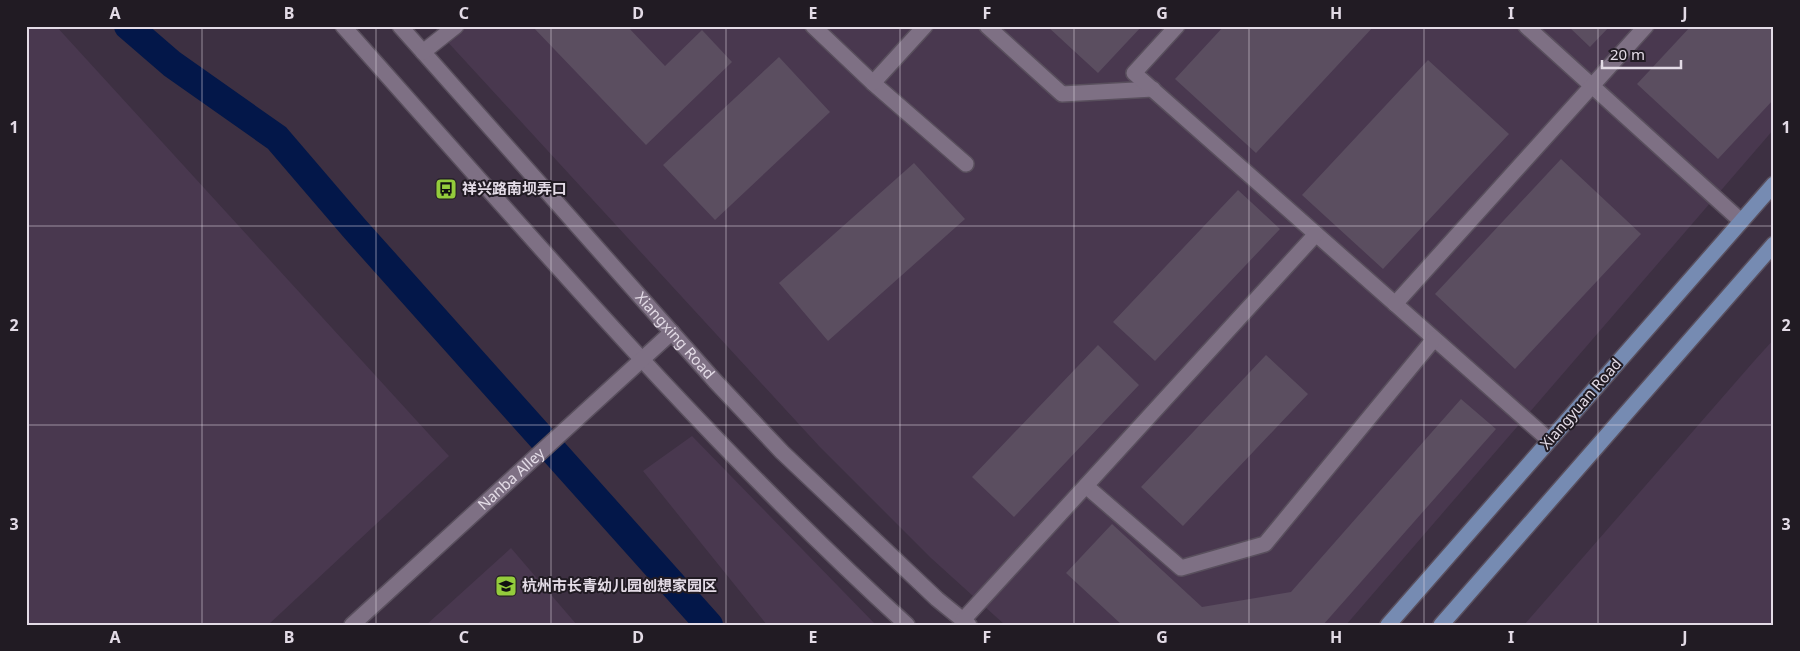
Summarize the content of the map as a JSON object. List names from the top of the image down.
{
  "streets": {
    "main road": ["Xiangyuan Road"],
    "street": ["Xiangxing Road", "Nanba Alley"]
  },
  "crossings": [
    ["Xiangxing Road", "Nanba Alley"]
  ],
  "places": {
    "bus stop": ["祥兴路南坝弄口"],
    "school or university": ["杭州市长青幼儿园创想家园区"]
  },
  "scale_bar": "20 m",
  "grid": {
    "columns": [
      "A",
      "B",
      "C",
      "D",
      "E",
      "F",
      "G",
      "H",
      "I",
      "J"
    ],
    "rows": ["1", "2", "3"]
  }
}
